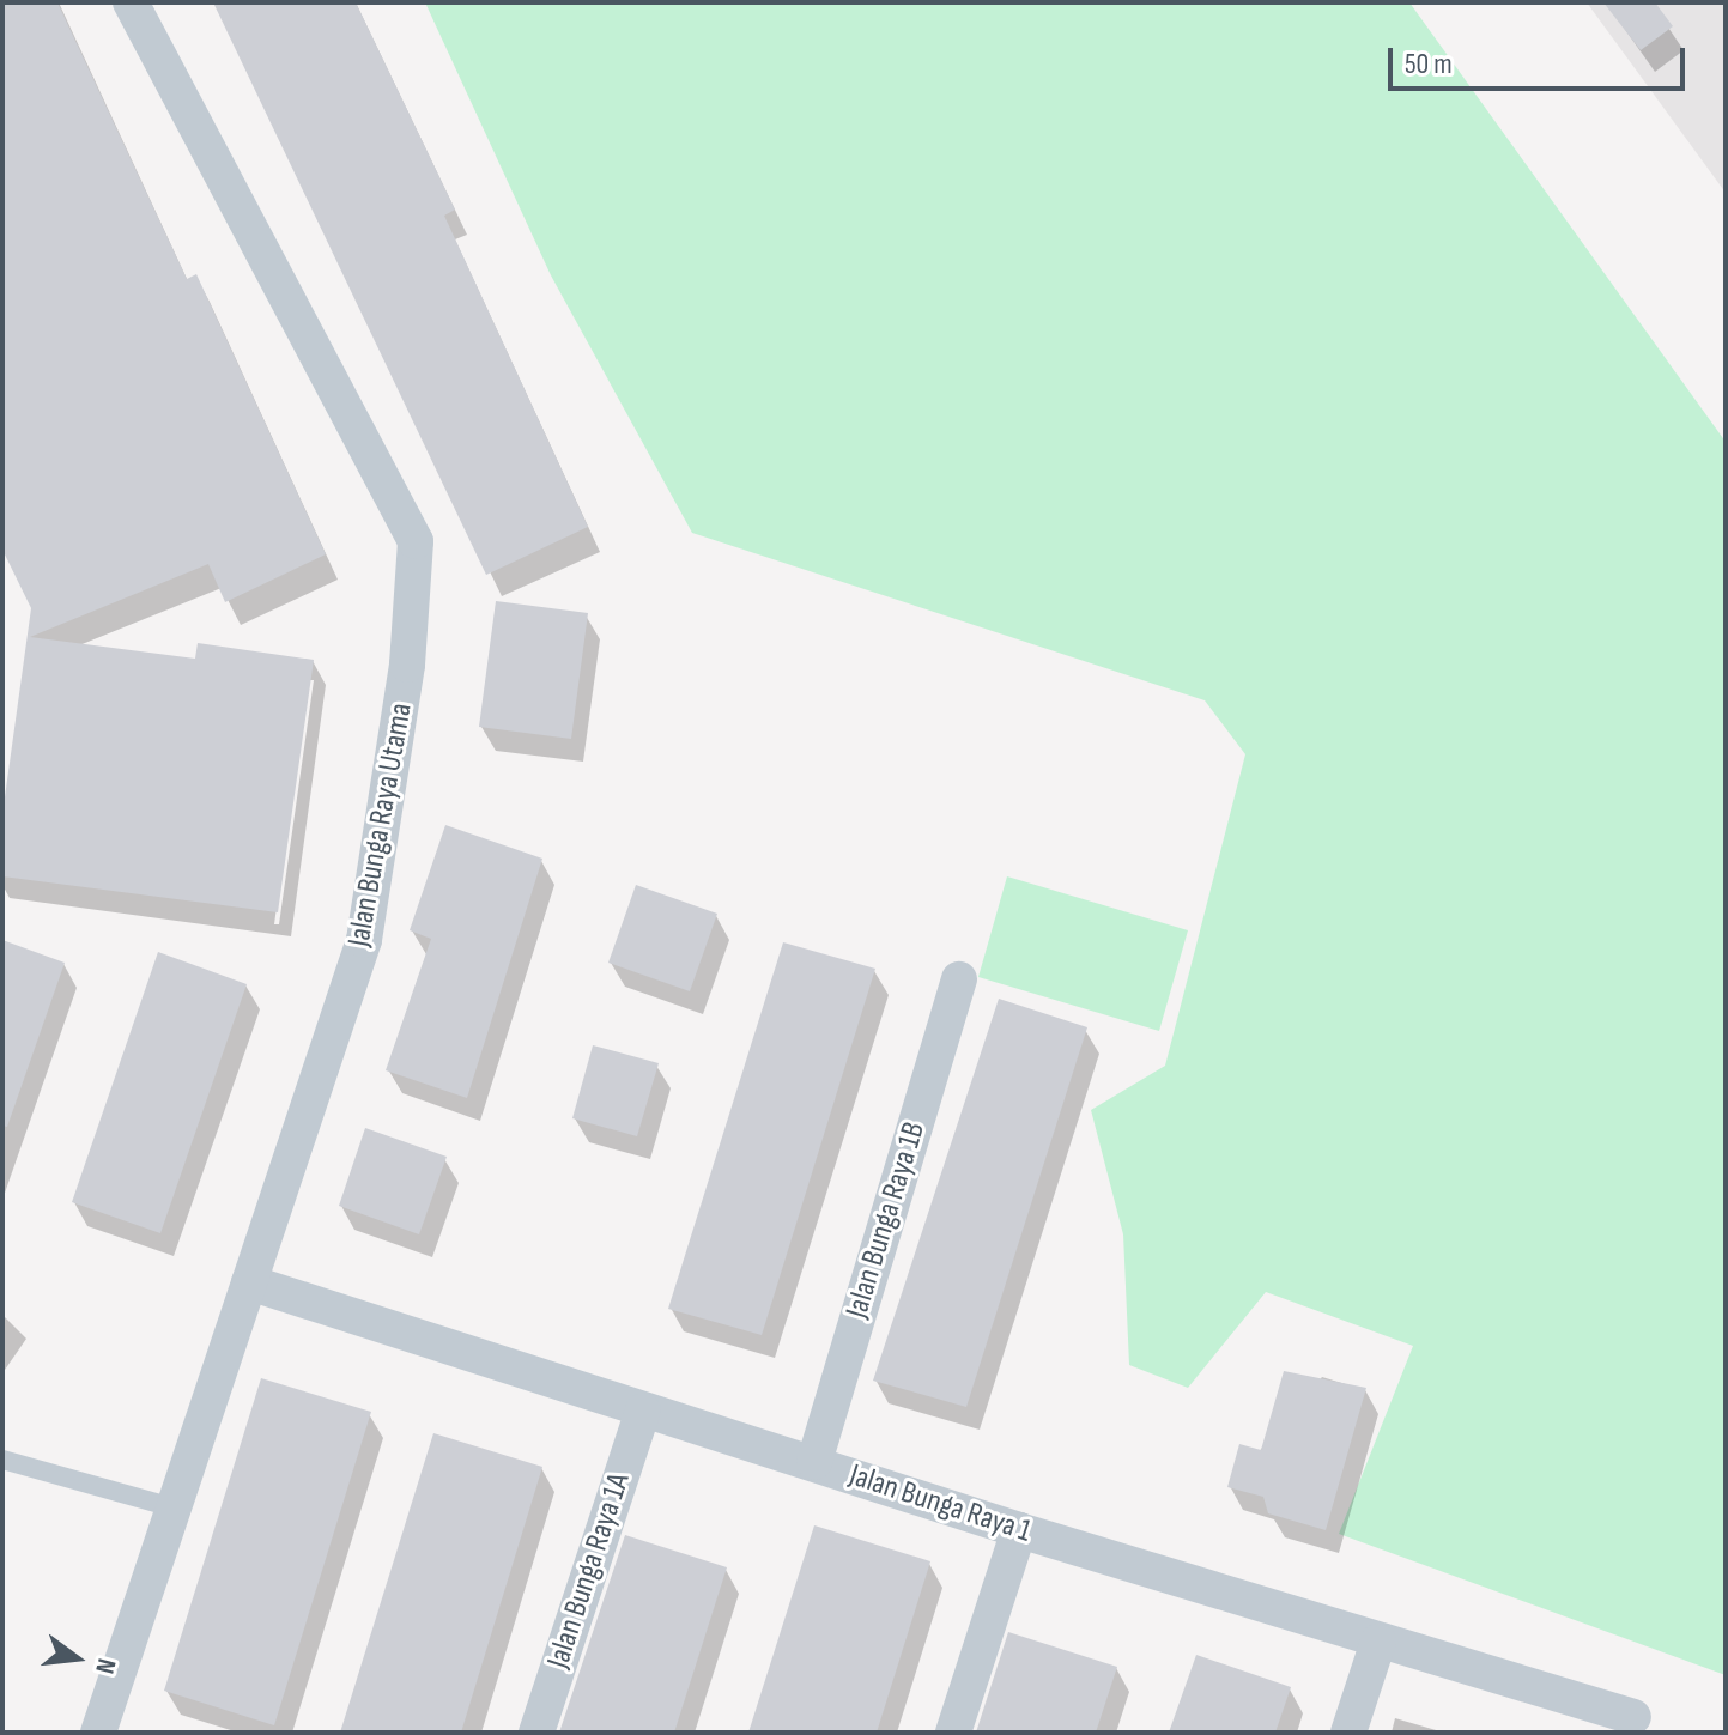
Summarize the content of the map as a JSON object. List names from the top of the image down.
{
  "streets": {
    "street": [
      "Jalan Bunga Raya Utama",
      "Jalan Bunga Raya 1B",
      "Jalan Bunga Raya 1",
      "Jalan Bunga Raya 1A"
    ]
  },
  "crossings": [
    ["Jalan Bunga Raya Utama", "Jalan Bunga Raya 1"],
    ["Jalan Bunga Raya 1B", "Jalan Bunga Raya 1"],
    ["Jalan Bunga Raya 1", "Jalan Bunga Raya 1A"]
  ],
  "scale_bar": "50 m",
  "north": "right"
}
